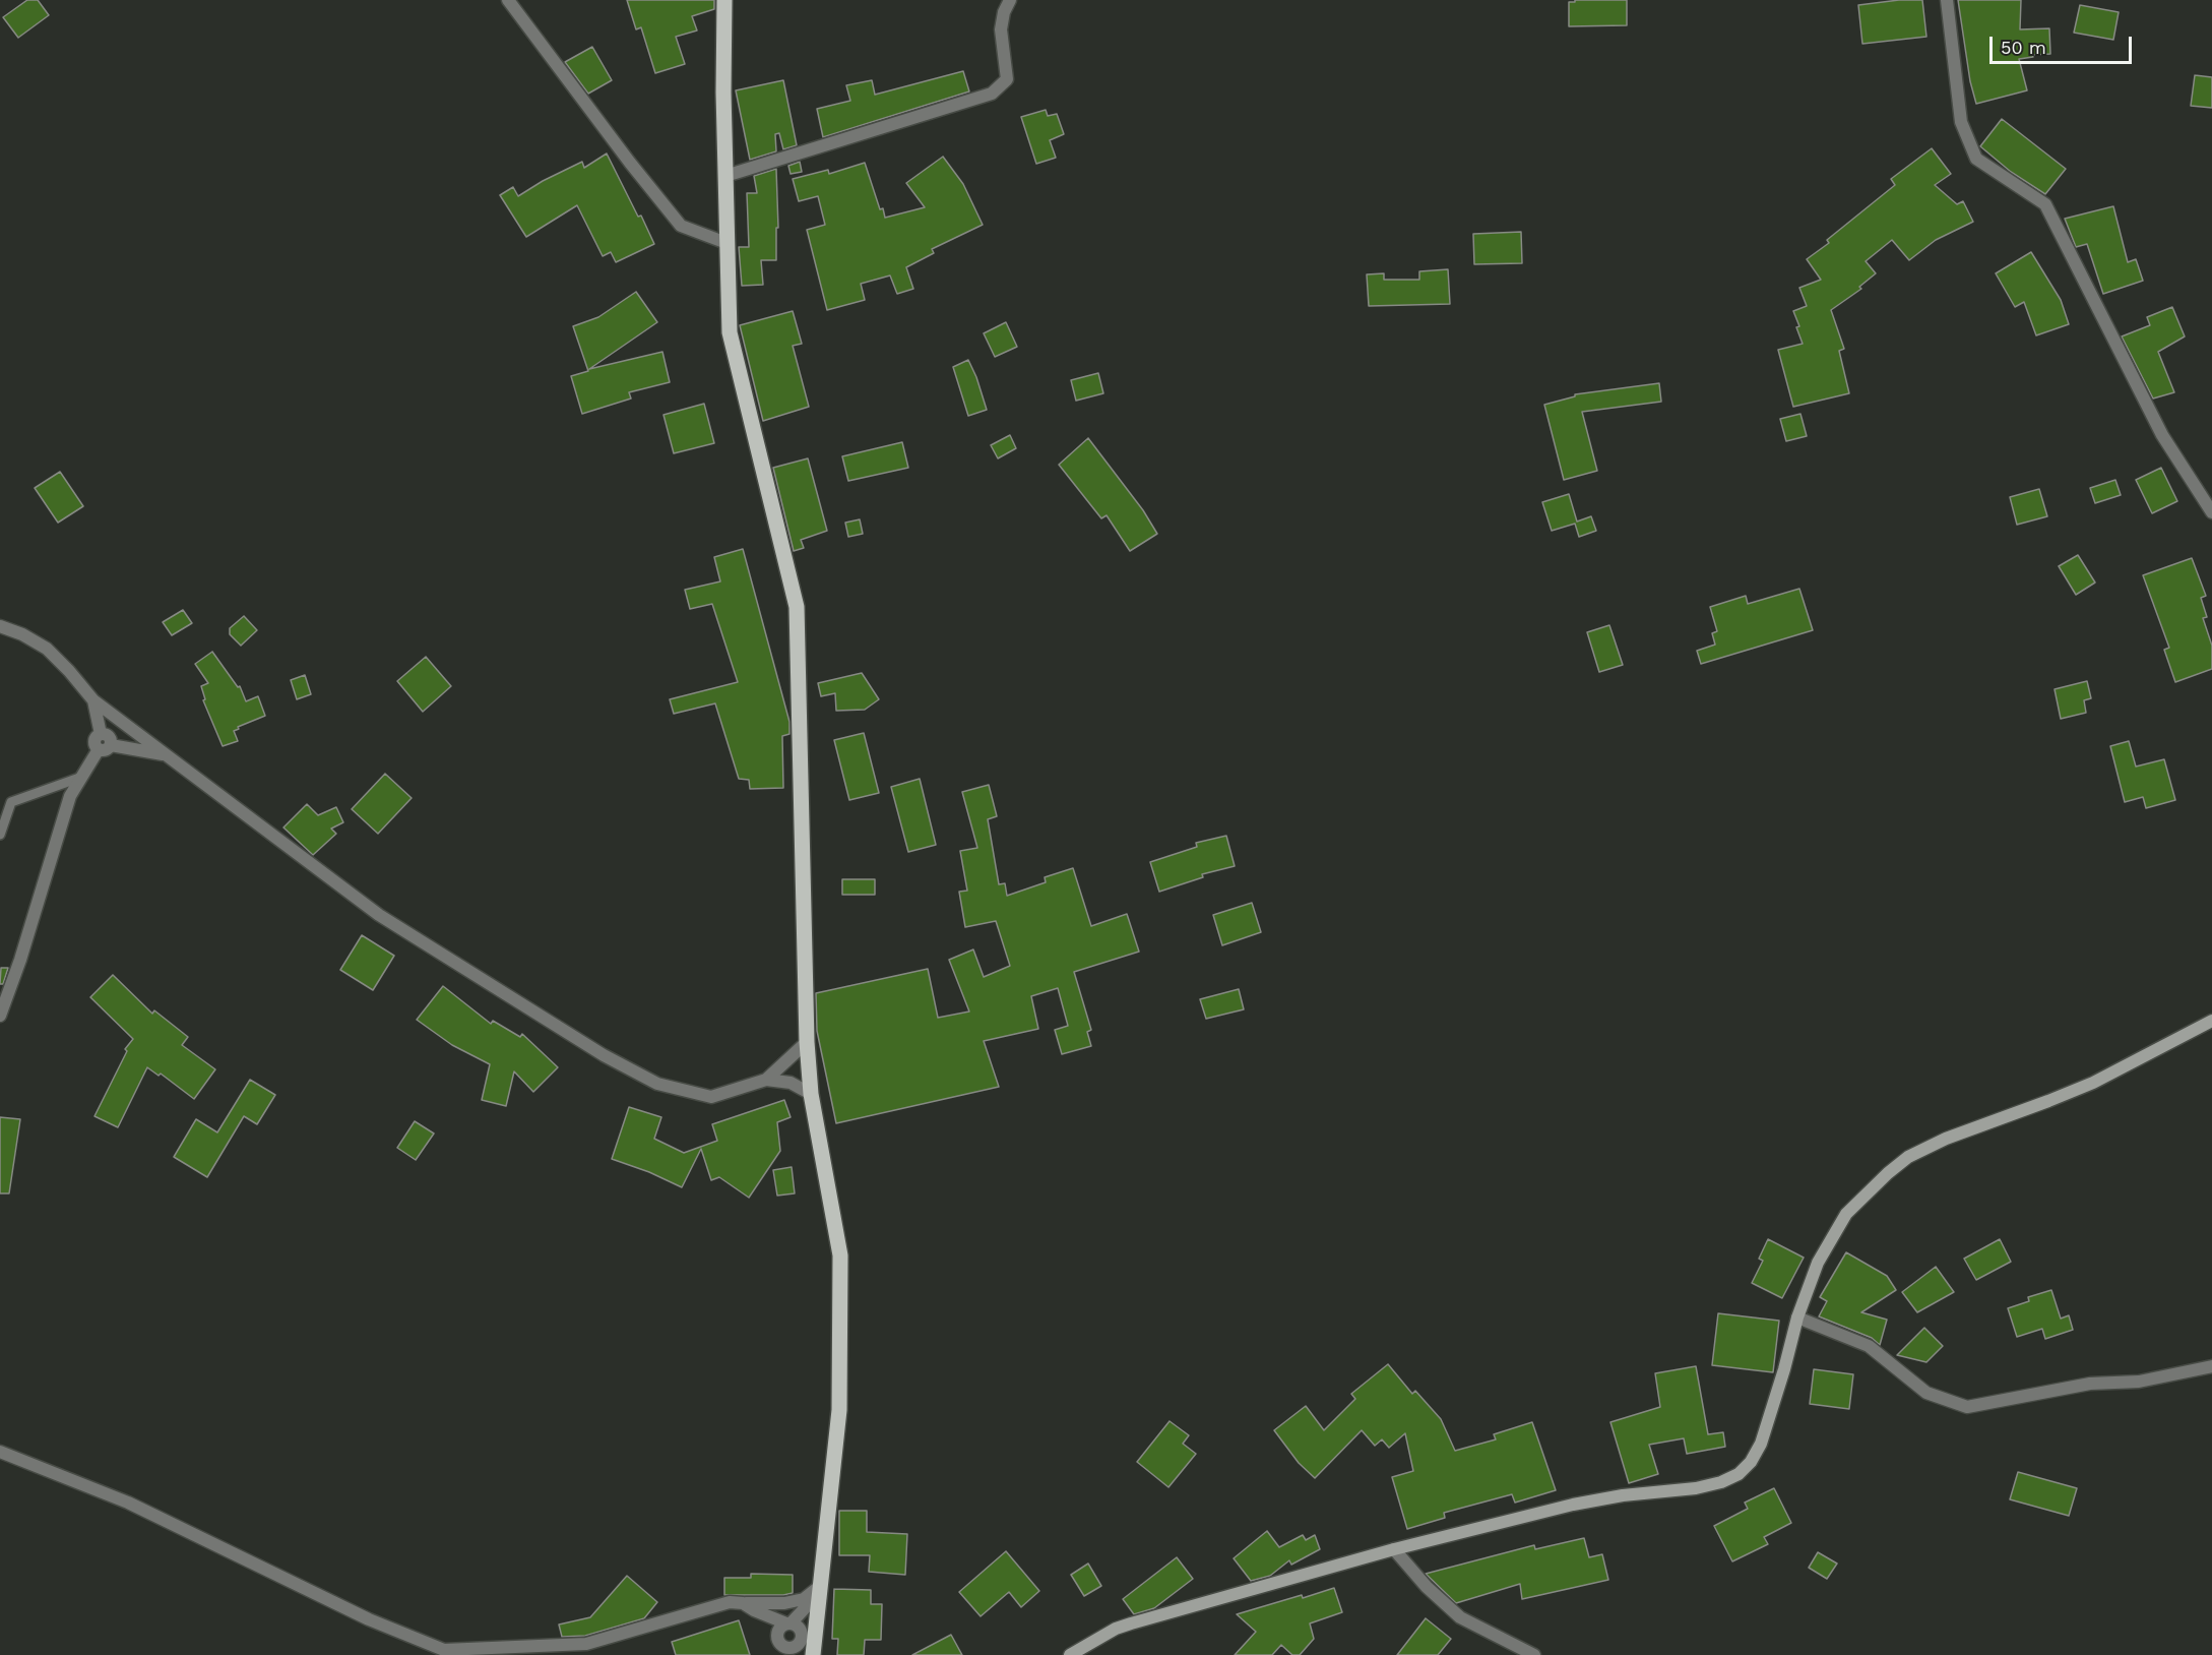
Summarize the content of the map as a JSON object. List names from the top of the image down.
{
  "scale_bar": "50 m"
}
